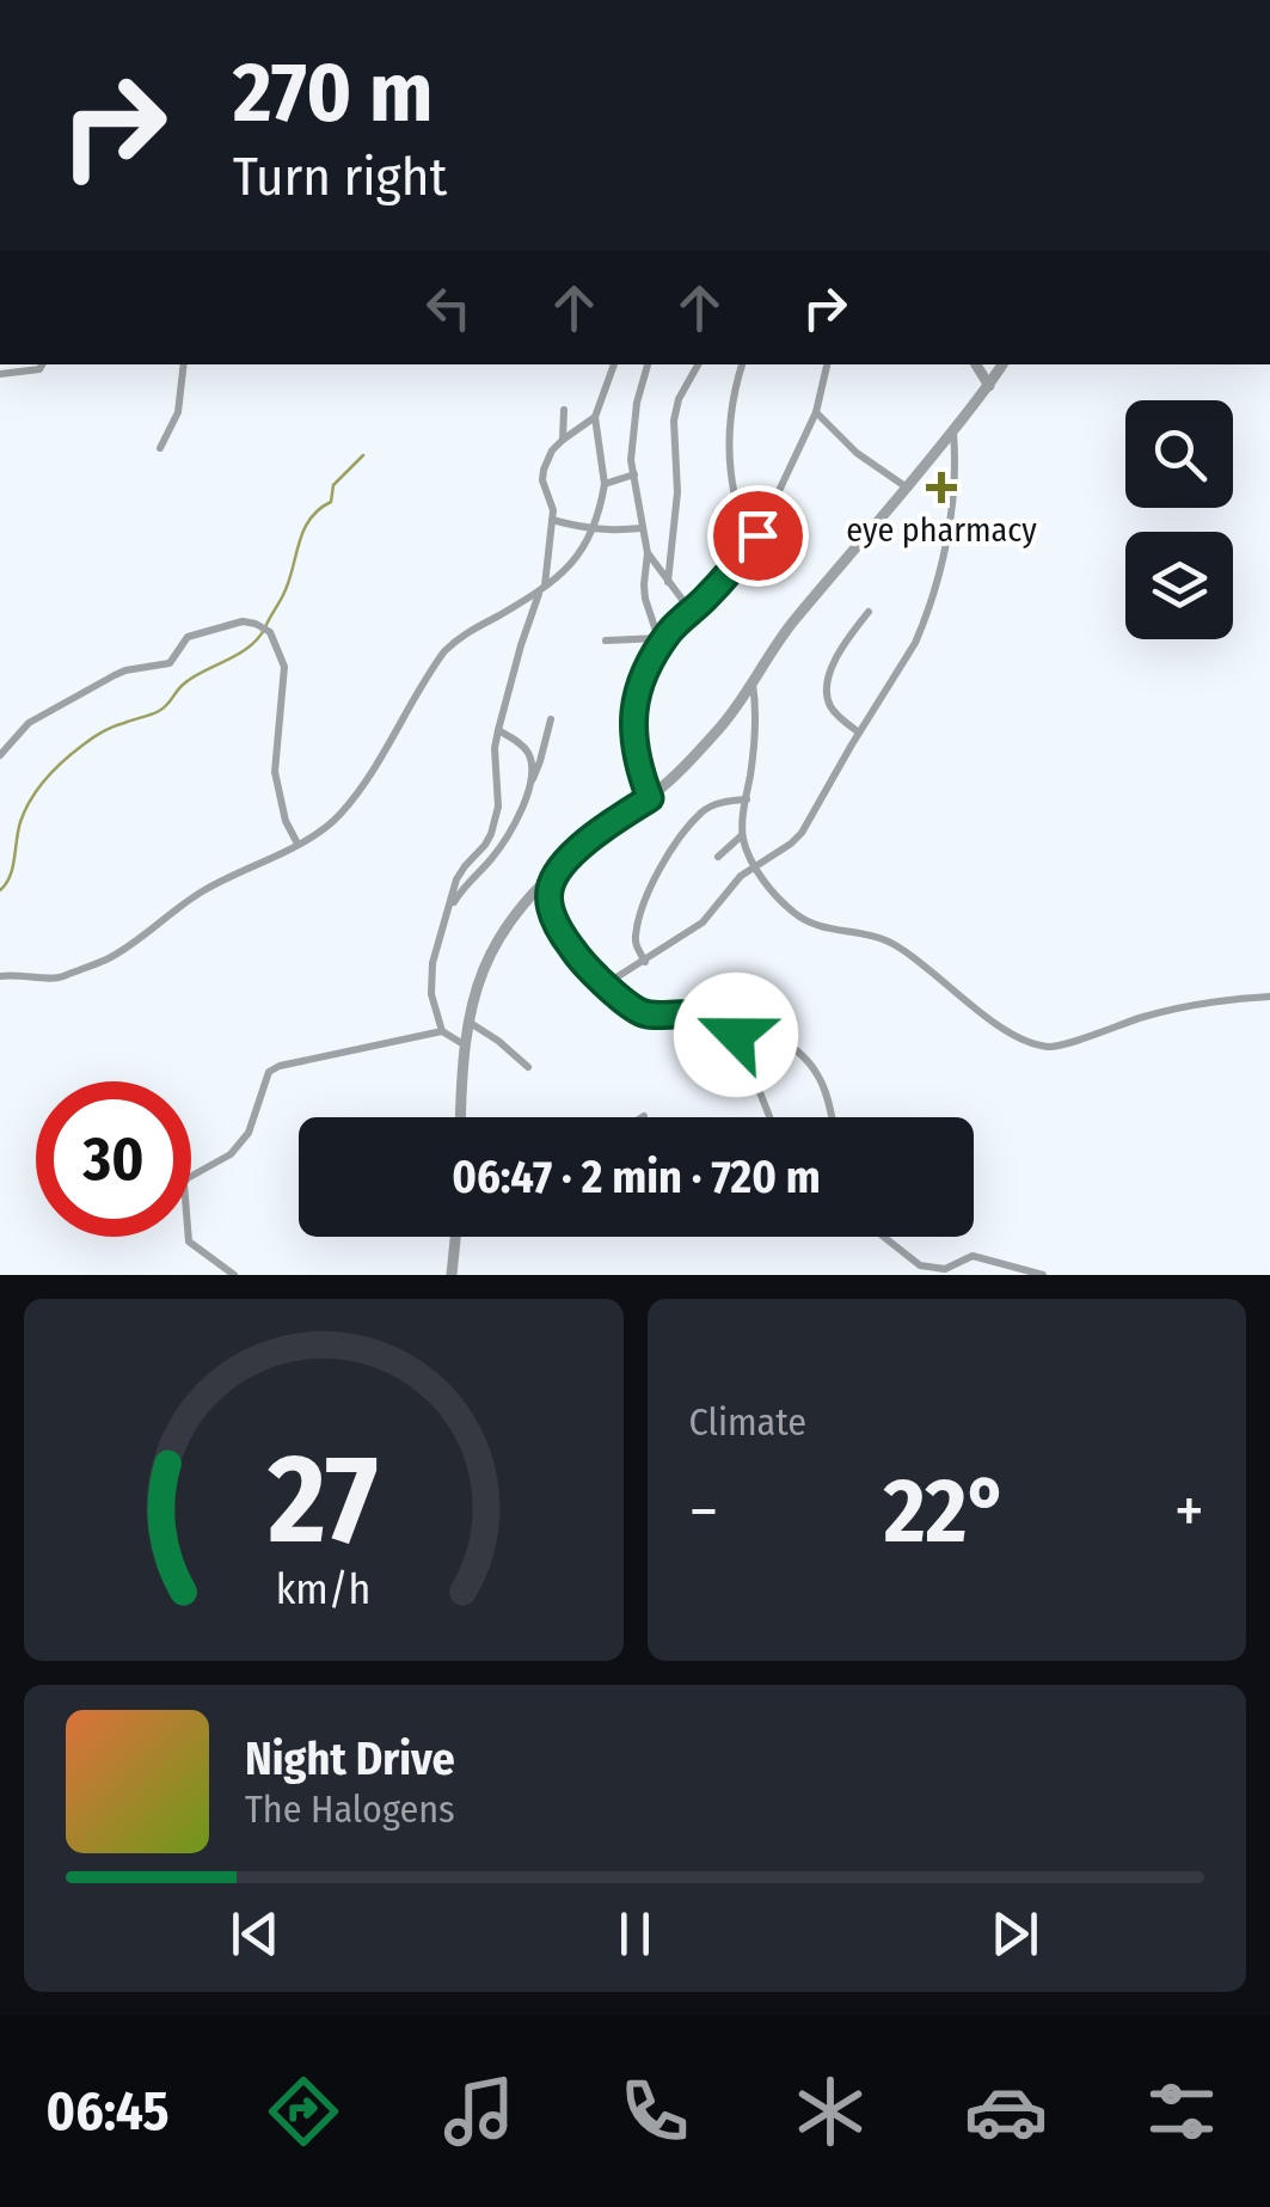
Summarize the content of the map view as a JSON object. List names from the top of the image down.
{
  "places": {
    "health": ["eye pharmacy"]
  },
  "page": {
    "turn": ["270 m", "Turn right"],
    "limit": "30",
    "trip": "06:47 · 2 min · 720 m",
    "tile": "Climate",
    "heat": ["−", "22°", "+"],
    "song": ["Night Drive", "The Halogens"],
    "tabs": "06:45",
    "gauge": ["27", "km/h"]
  }
}
